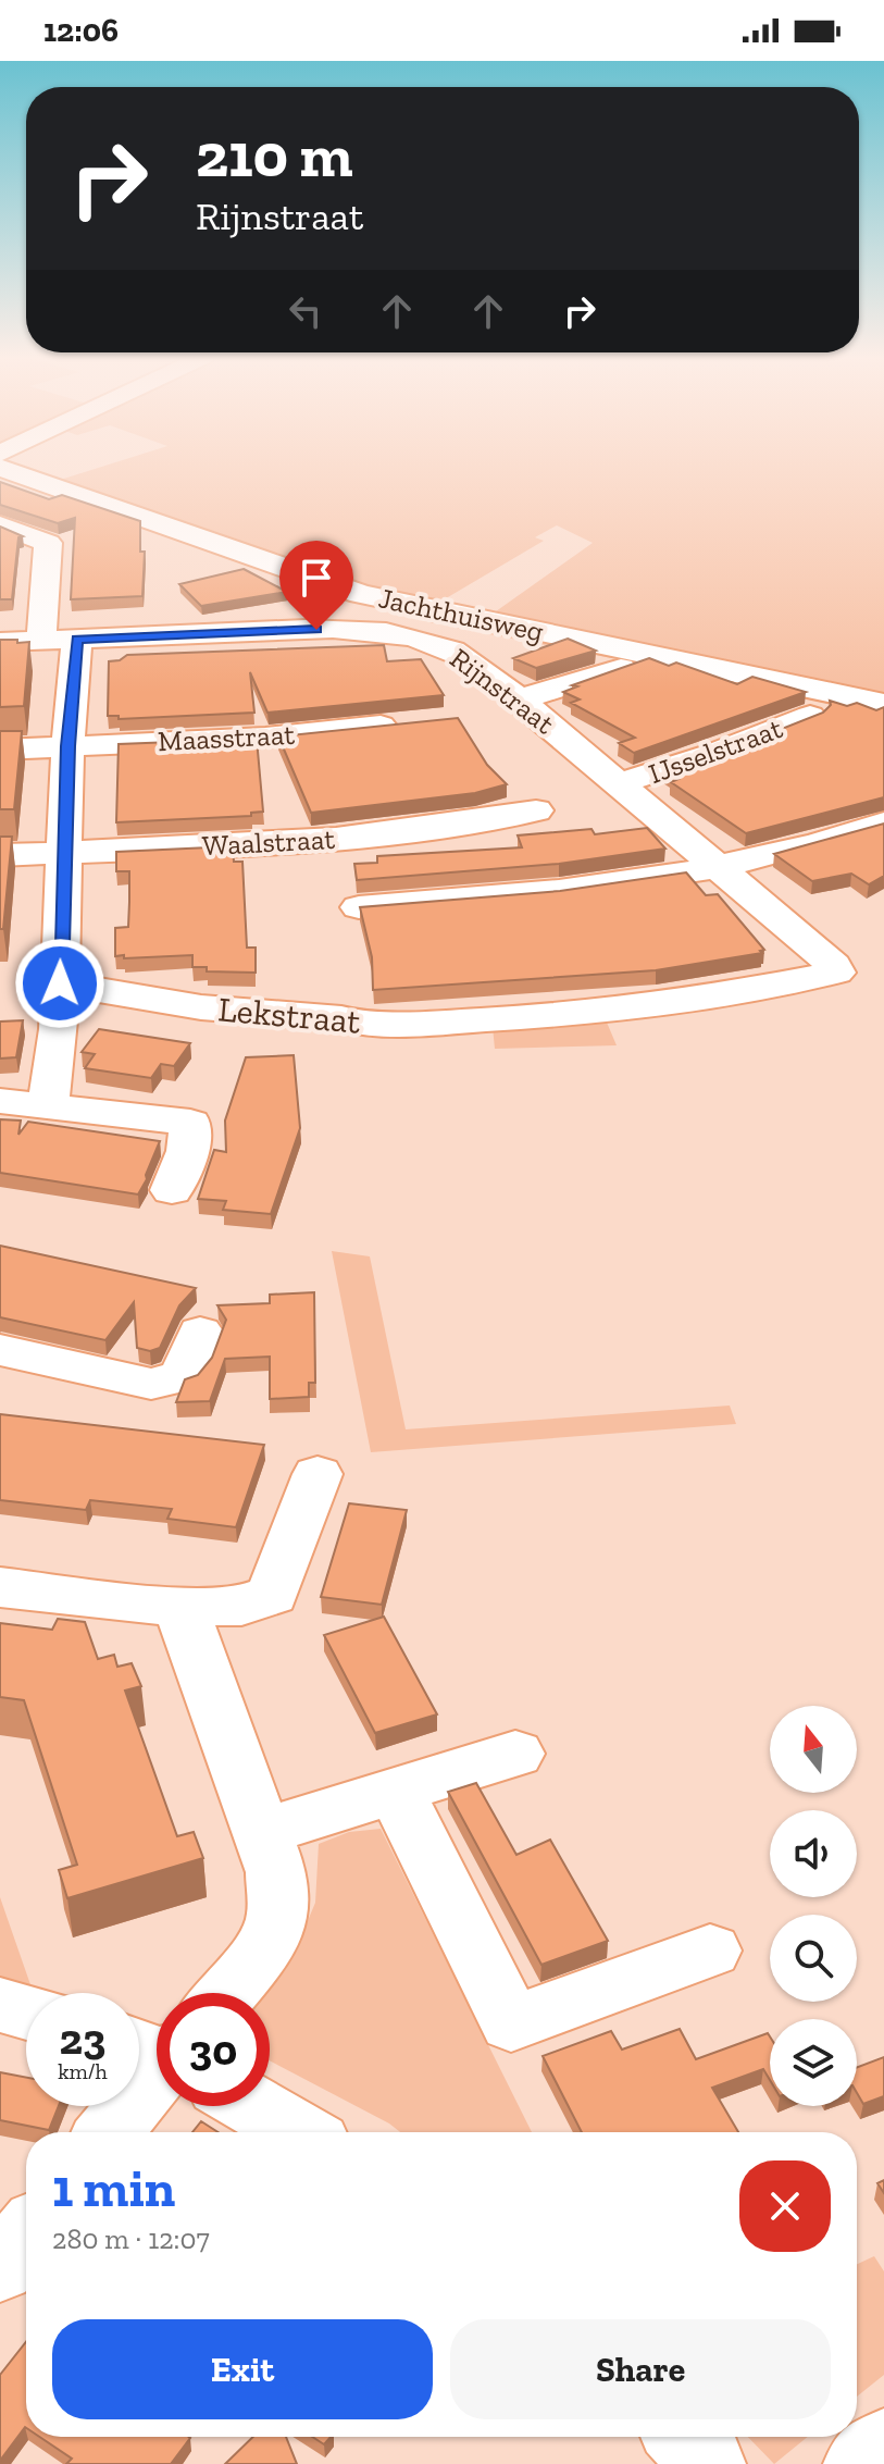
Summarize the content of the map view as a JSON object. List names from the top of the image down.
{
  "streets": {
    "street": [
      "Jachthuisweg",
      "Rijnstraat",
      "Maasstraat",
      "IJsselstraat",
      "Waalstraat",
      "Lekstraat"
    ]
  },
  "crossings": [
    ["Rijnstraat", "IJsselstraat"],
    ["Rijnstraat", "Lekstraat"]
  ],
  "north": "top",
  "page": {
    "status": "12:06",
    "turn": ["210 m", "Rijnstraat"],
    "speed": "23 km/h",
    "limit": "30",
    "heading": ["1 min", "280 m · 12:07"],
    "buttons": ["Exit", "Share"]
  }
}
